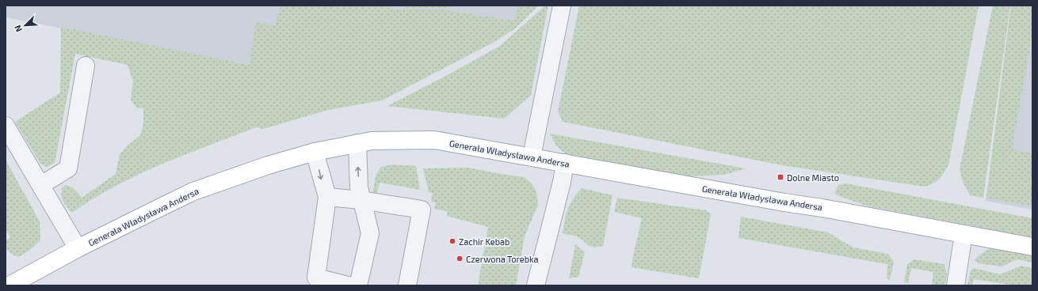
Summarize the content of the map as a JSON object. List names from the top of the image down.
{
  "streets": {
    "main road": ["Generała Władysława Andersa"]
  },
  "places": {
    "transit": ["Dolne Miasto"],
    "other": ["Zachir Kebab", "Czerwona Torebka"]
  },
  "north": "bottom left"
}
